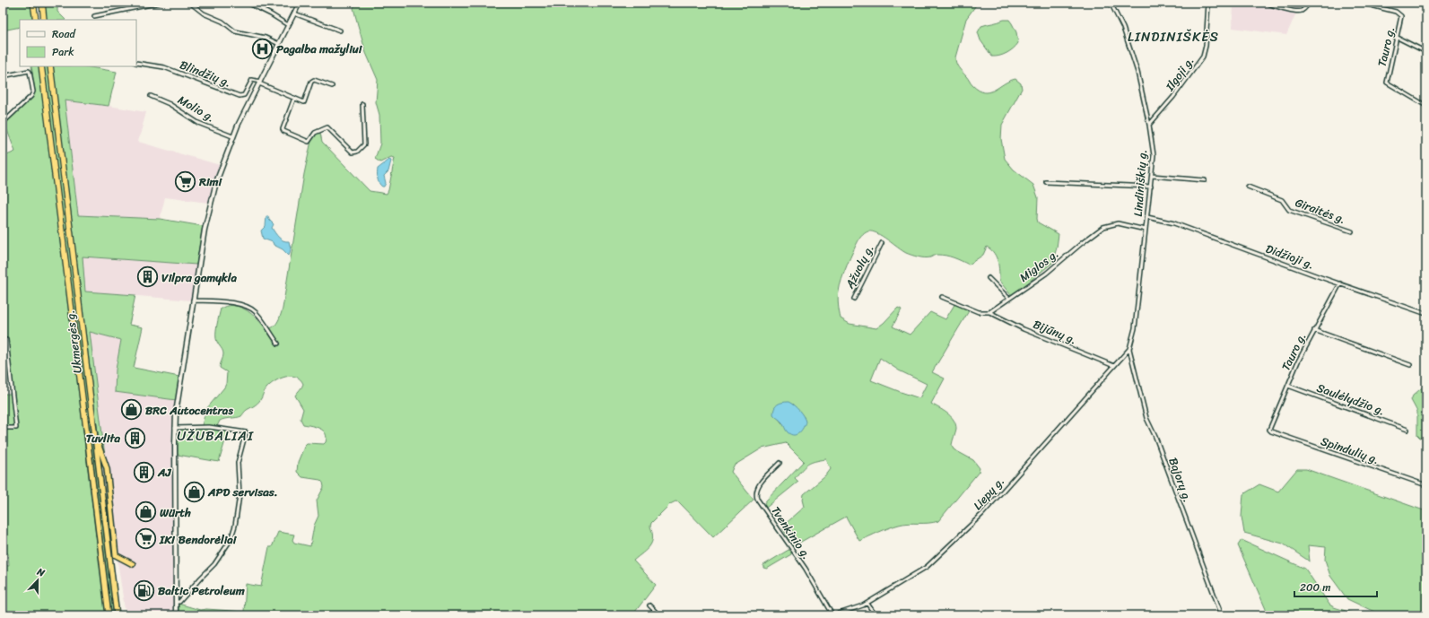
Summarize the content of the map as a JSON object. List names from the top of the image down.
{
  "streets": {
    "highway": ["Ukmergės g."],
    "street": [
      "Tauro g.",
      "Blindžių g.",
      "Ilgoji g.",
      "Molio g.",
      "Lindiniškių g.",
      "Giraitės g.",
      "Didžioji g.",
      "Miglos g.",
      "Ąžuolų g.",
      "Bijūnų g.",
      "Saulėlydžio g.",
      "Spindulių g.",
      "Bajorų g.",
      "Liepų g.",
      "Tvenkinio g."
    ]
  },
  "crossings": [
    ["Tauro g.", "Didžioji g."],
    ["Tauro g.", "Saulėlydžio g."],
    ["Tauro g.", "Spindulių g."],
    ["Ilgoji g.", "Lindiniškių g."],
    ["Lindiniškių g.", "Didžioji g."],
    ["Lindiniškių g.", "Miglos g."],
    ["Lindiniškių g.", "Bajorų g."],
    ["Lindiniškių g.", "Liepų g."],
    ["Miglos g.", "Bijūnų g."],
    ["Bijūnų g.", "Liepų g."],
    ["Bajorų g.", "Liepų g."],
    ["Liepų g.", "Tvenkinio g."]
  ],
  "districts": ["LINDINIŠKĖS", "UŽUBALIAI"],
  "places": {
    "hospital": ["Pagalba mažyliui"],
    "supermarket": ["Rimi", "IKI Bendorėliai"],
    "building": ["Vilpra gamykla", "Tuvlita", "AJ"],
    "shop": ["BRC Autocentras", "APD servisas.", "Würth"],
    "fuel station": ["Baltic Petroleum"]
  },
  "legend": ["Road", "Park"],
  "scale_bar": "200 m",
  "north": "top"
}
